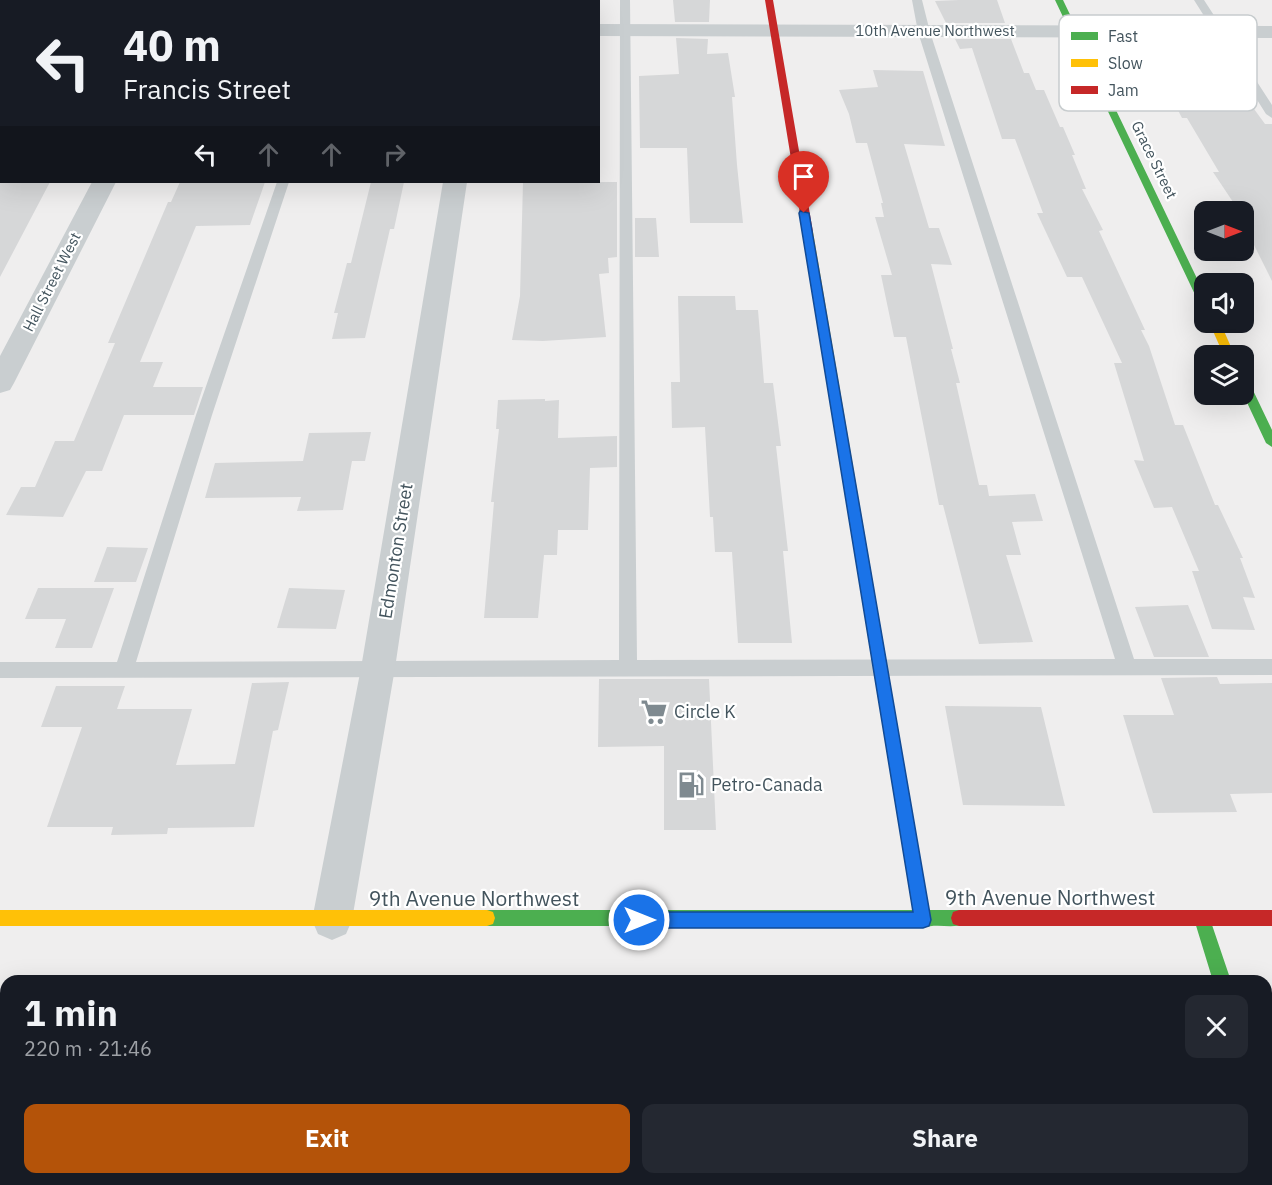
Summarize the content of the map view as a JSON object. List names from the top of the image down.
{
  "streets": {
    "street": [
      "10th Avenue Northwest",
      "Grace Street",
      "Hall Street West",
      "Edmonton Street",
      "9th Avenue Northwest"
    ]
  },
  "crossings": [
    ["Edmonton Street", "9th Avenue Northwest"]
  ],
  "places": {
    "supermarket": ["Circle K"],
    "fuel station": ["Petro-Canada"]
  },
  "legend": ["Fast", "Slow", "Jam"],
  "north": "right",
  "page": {
    "turn": ["40 m", "Francis Street"],
    "heading": ["1 min", "220 m · 21:46"],
    "buttons": ["Exit", "Share"]
  }
}
